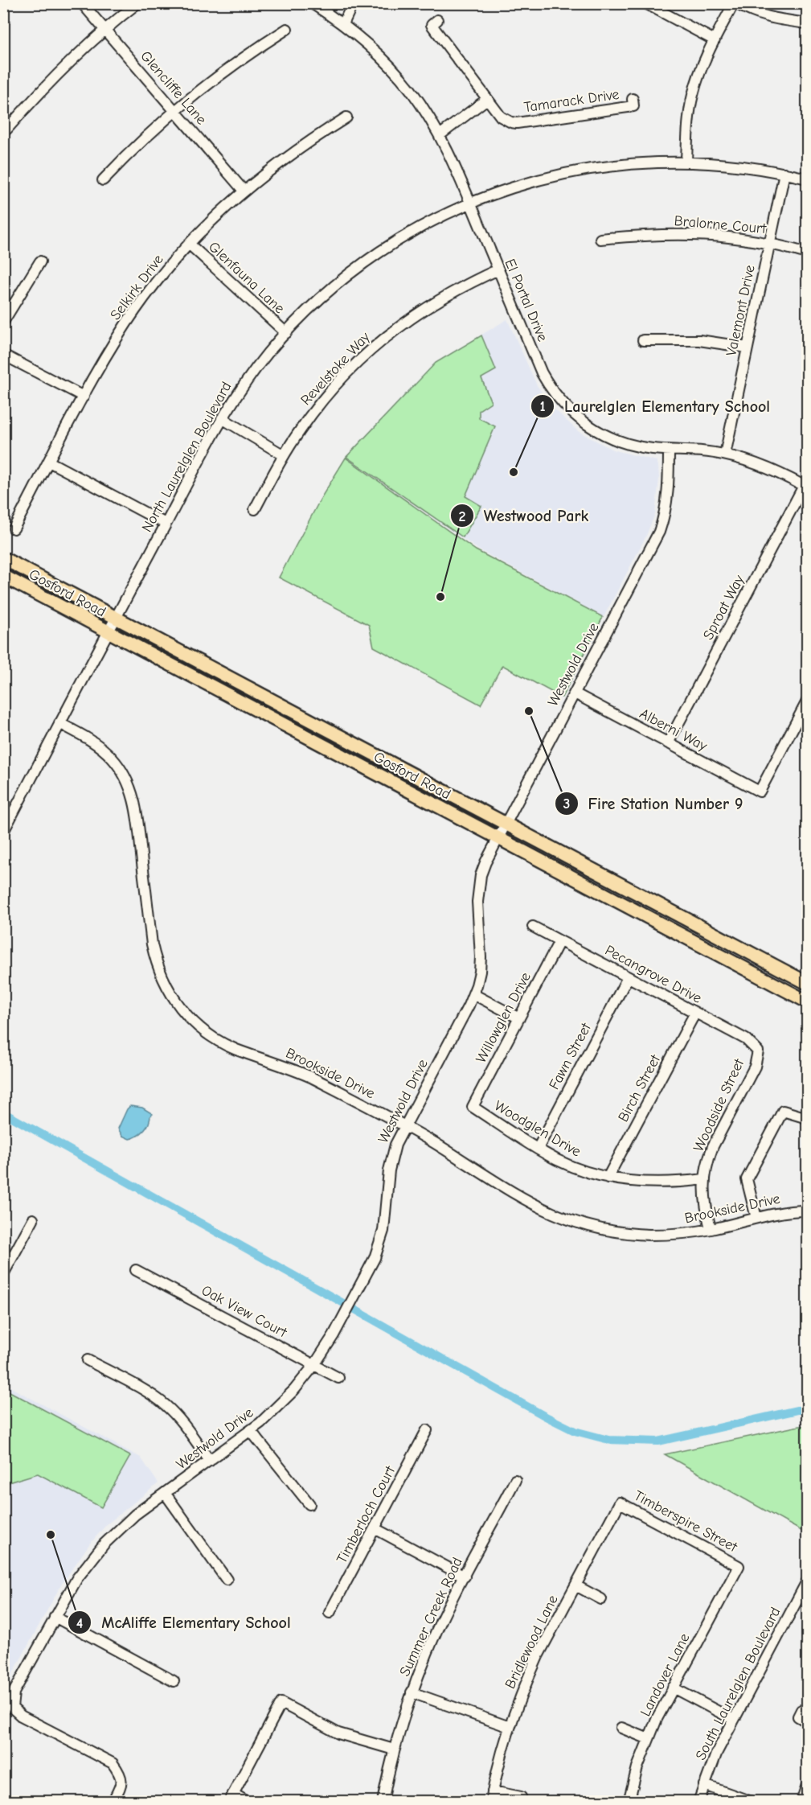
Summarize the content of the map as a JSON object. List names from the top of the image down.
{
  "streets": {
    "main road": ["Gosford Road"],
    "street": [
      "Glencliffe Lane",
      "Tamarack Drive",
      "Bralorne Court",
      "Glenfauna Lane",
      "Selkirk Drive",
      "El Portal Drive",
      "Valemont Drive",
      "Revelstoke Way",
      "North Laurelglen Boulevard",
      "Sproat Way",
      "Westwold Drive",
      "Alberni Way",
      "Pecangrove Drive",
      "Willowglen Drive",
      "Fawn Street",
      "Brookside Drive",
      "Birch Street",
      "Woodside Street",
      "Woodglen Drive",
      "Oak View Court",
      "Timberloch Court",
      "Timberspire Street",
      "Summer Creek Road",
      "Bridlewood Lane",
      "Landover Lane",
      "South Laurelglen Boulevard"
    ]
  },
  "crossings": [
    ["Glencliffe Lane", "Selkirk Drive"],
    ["Bralorne Court", "Valemont Drive"],
    ["Glenfauna Lane", "Selkirk Drive"],
    ["Glenfauna Lane", "North Laurelglen Boulevard"],
    ["El Portal Drive", "Valemont Drive"],
    ["El Portal Drive", "Revelstoke Way"],
    ["El Portal Drive", "North Laurelglen Boulevard"],
    ["El Portal Drive", "Sproat Way"],
    ["El Portal Drive", "Westwold Drive"],
    ["Valemont Drive", "North Laurelglen Boulevard"],
    ["North Laurelglen Boulevard", "Gosford Road"],
    ["North Laurelglen Boulevard", "Brookside Drive"],
    ["Gosford Road", "Westwold Drive"],
    ["Sproat Way", "Alberni Way"],
    ["Westwold Drive", "Alberni Way"],
    ["Westwold Drive", "Brookside Drive"],
    ["Westwold Drive", "Oak View Court"],
    ["Pecangrove Drive", "Willowglen Drive"],
    ["Pecangrove Drive", "Fawn Street"],
    ["Pecangrove Drive", "Birch Street"],
    ["Pecangrove Drive", "Woodside Street"],
    ["Willowglen Drive", "Woodglen Drive"],
    ["Fawn Street", "Woodglen Drive"],
    ["Brookside Drive", "Woodside Street"],
    ["Birch Street", "Woodglen Drive"],
    ["Woodside Street", "Woodglen Drive"],
    ["Timberspire Street", "Bridlewood Lane"],
    ["Timberspire Street", "Landover Lane"]
  ],
  "places": [
    "Laurelglen Elementary School",
    "Westwood Park",
    "Fire Station Number 9",
    "McAliffe Elementary School"
  ]
}
